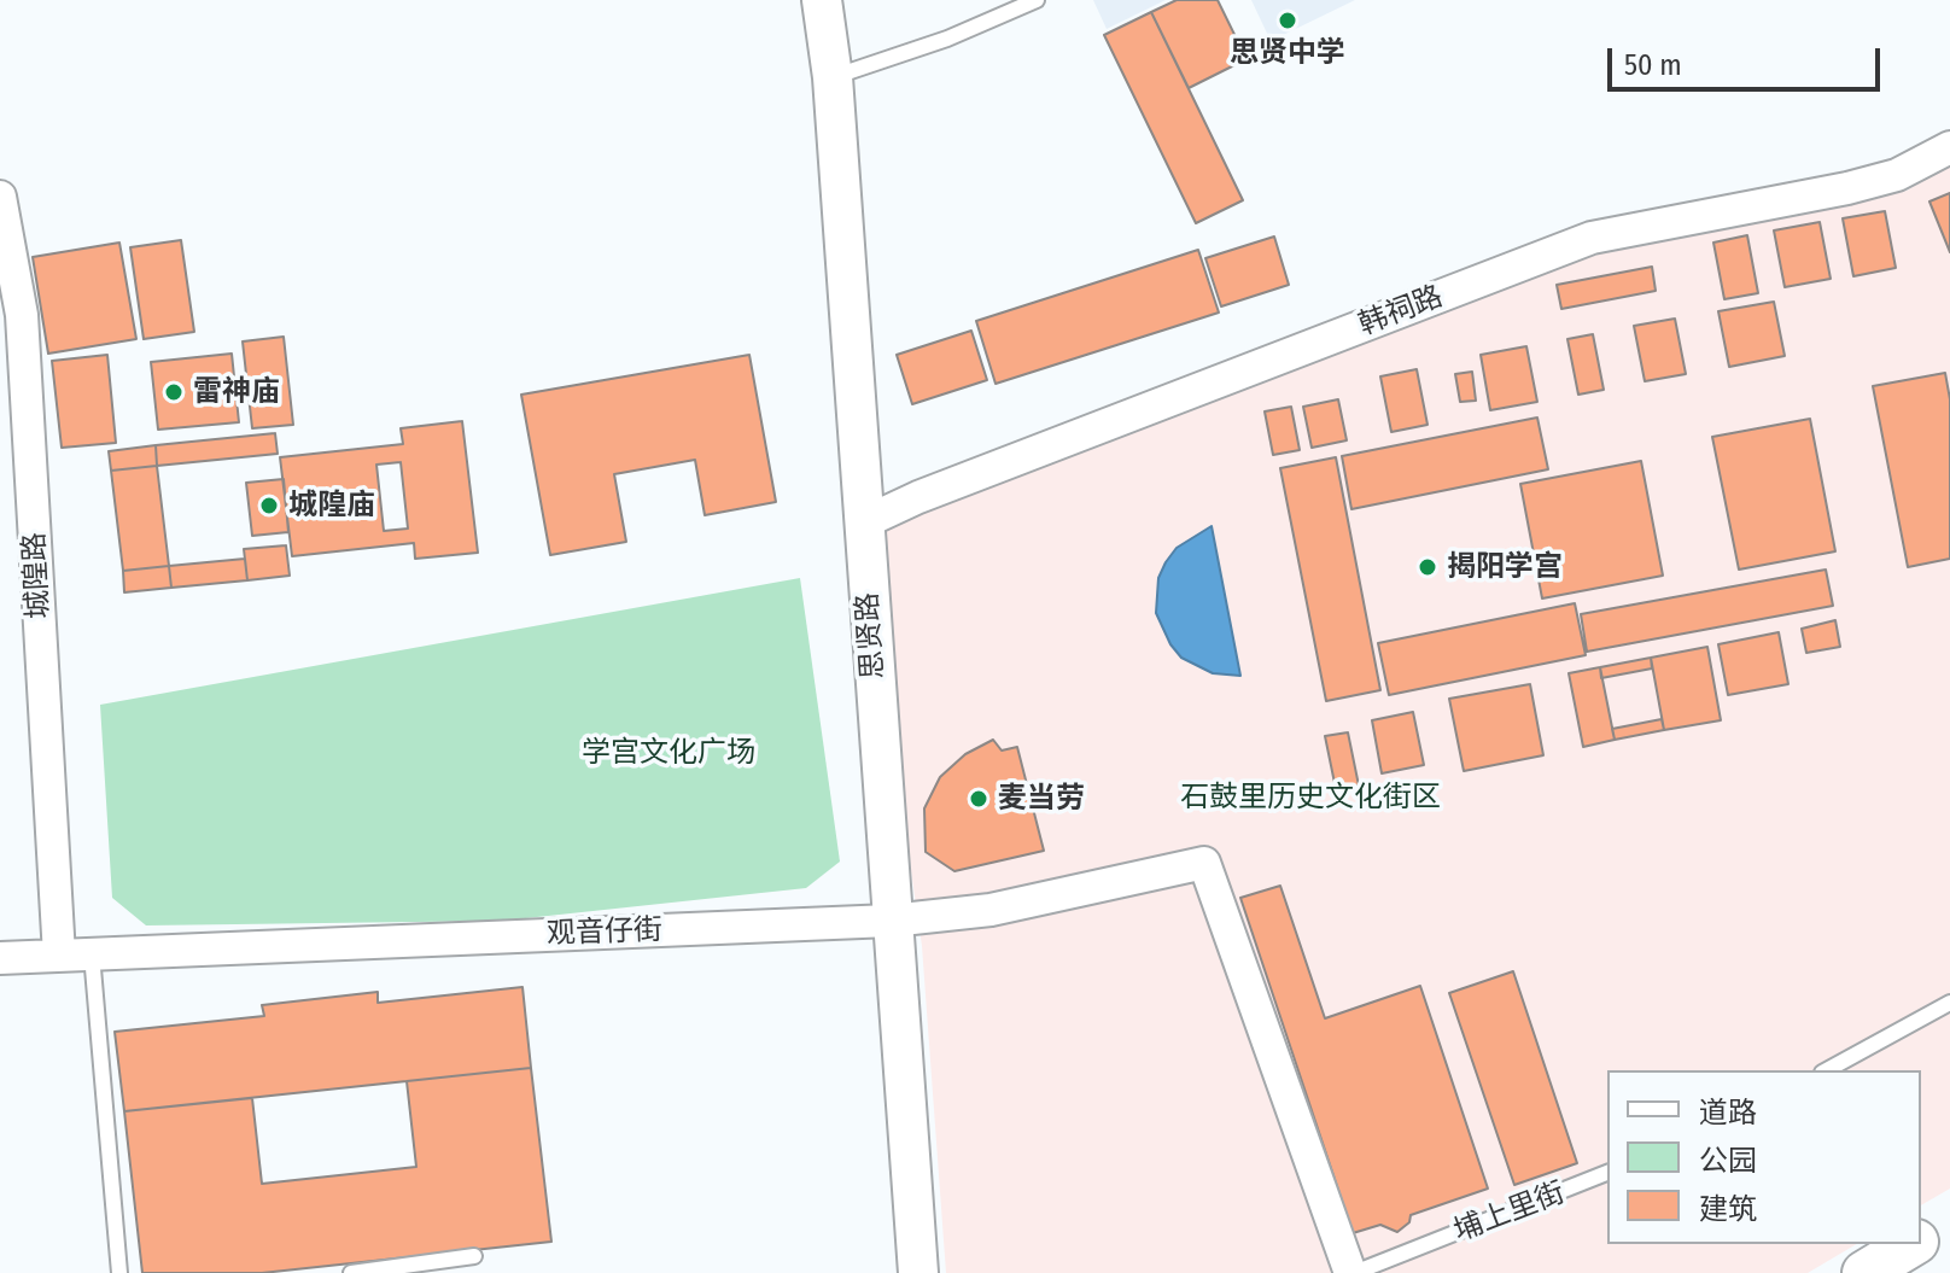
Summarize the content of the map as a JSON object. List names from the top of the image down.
{
  "streets": {
    "street": [
      "韩祠路",
      "城隍路",
      "思贤路",
      "观音仔街"
    ],
    "lane": ["埔上里街"]
  },
  "crossings": [
    ["韩祠路", "思贤路"],
    ["城隍路", "观音仔街"],
    ["思贤路", "观音仔街"],
    ["观音仔街", "埔上里街"]
  ],
  "parks": ["学宫文化广场", "石鼓里历史文化街区"],
  "places": [
    "思贤中学",
    "雷神庙",
    "城隍庙",
    "揭阳学宫",
    "麦当劳"
  ],
  "legend": ["道路", "公园", "建筑"],
  "scale_bar": "50 m"
}
